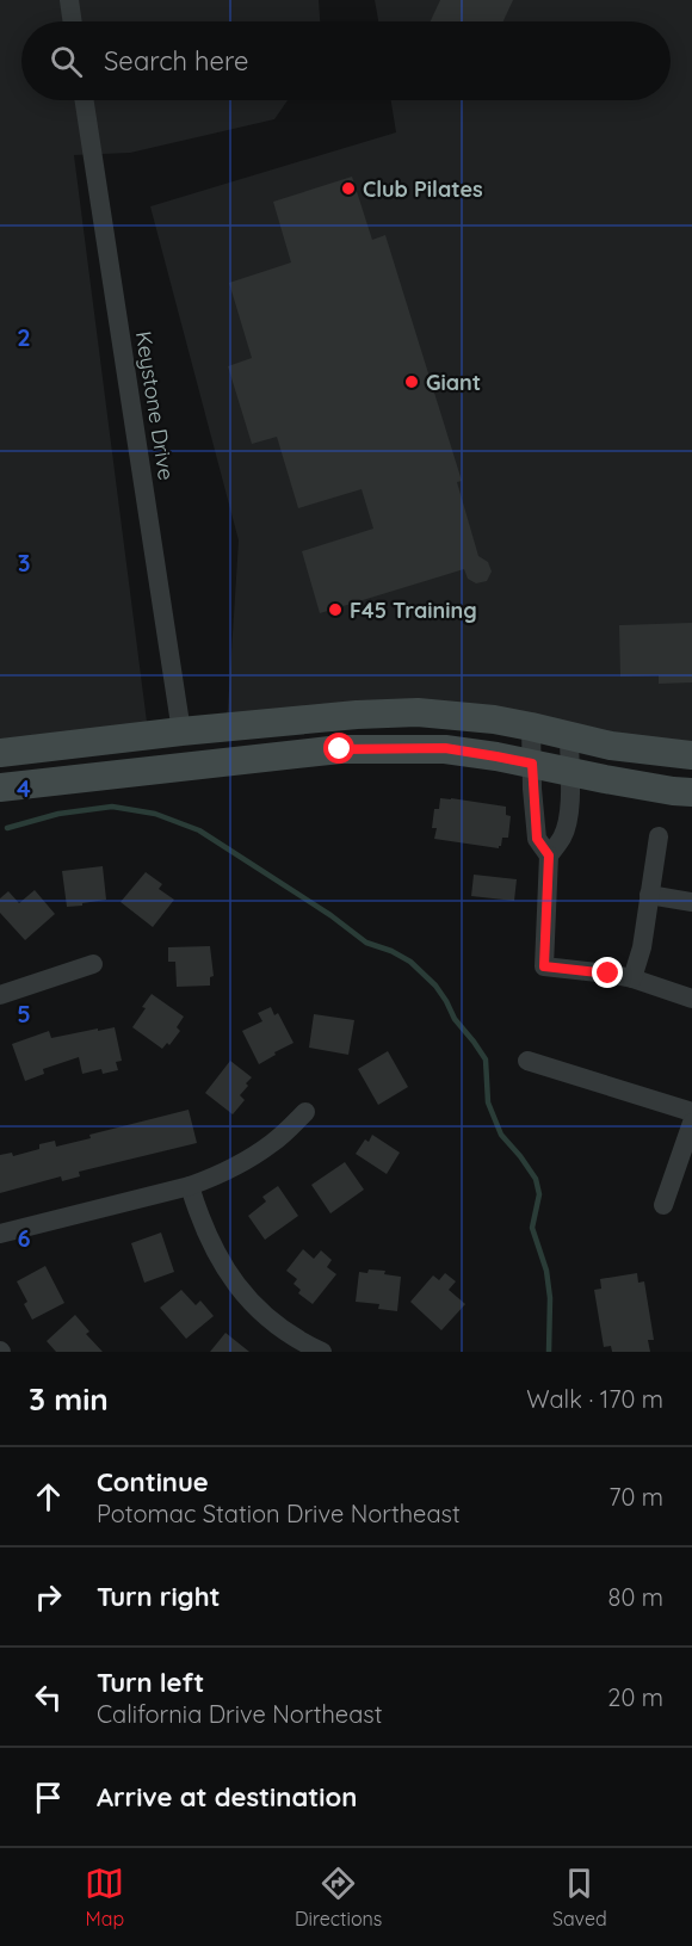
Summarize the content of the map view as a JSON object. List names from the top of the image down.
{
  "streets": {
    "street": ["Keystone Drive"]
  },
  "places": ["Club Pilates", "Giant", "F45 Training"],
  "page": {
    "search": "Search here",
    "heading": ["3 min", "Walk · 170 m"],
    "list": [
      ["Continue", "Potomac Station Drive Northeast", "70 m"],
      ["Turn right", "80 m"],
      ["Turn left", "California Drive Northeast", "20 m"],
      "Arrive at destination"
    ],
    "nav": ["Map", "Directions", "Saved"]
  },
  "grid": {
    "rows": [
      "2",
      "3",
      "4",
      "5",
      "6"
    ]
  }
}
